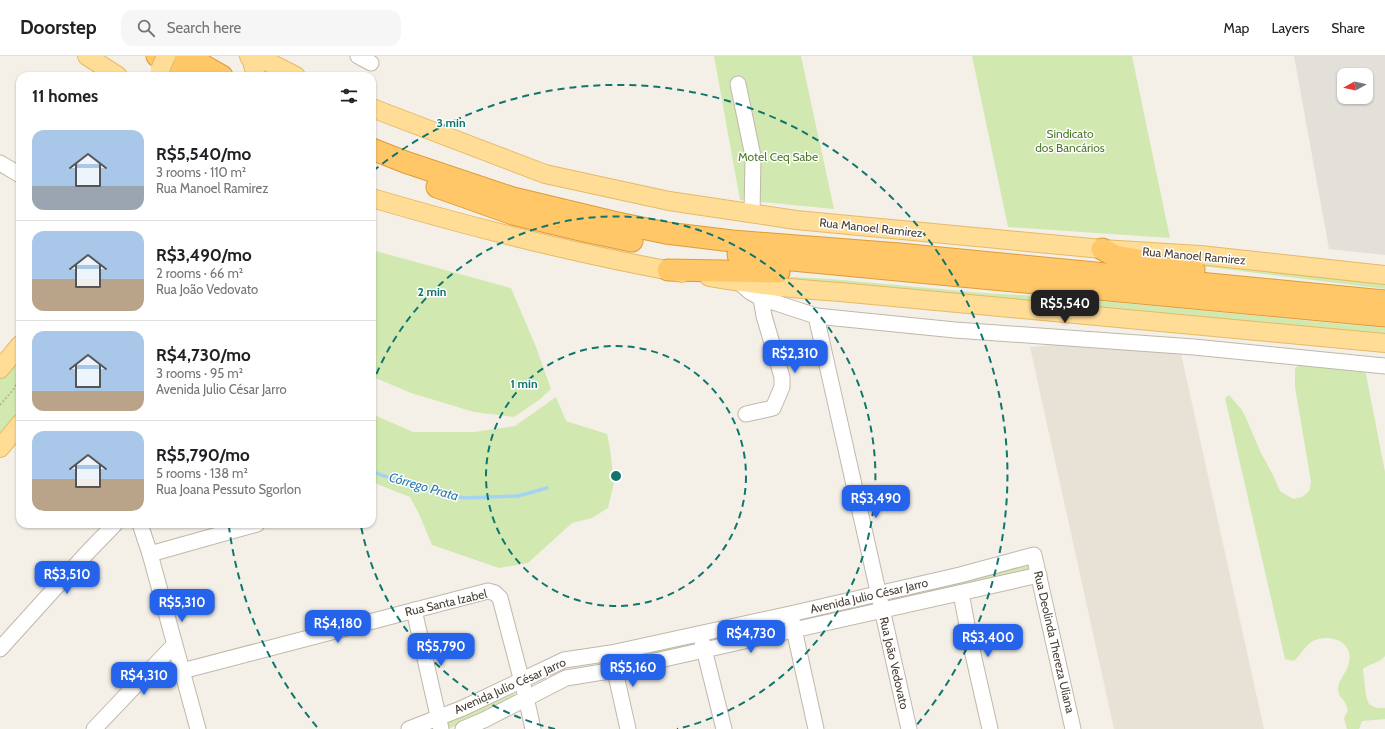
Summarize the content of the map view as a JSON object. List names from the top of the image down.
{
  "streets": {
    "main road": ["Rua Manoel Ramirez"],
    "street": [
      "Avenida Julio César Jarro",
      "Rua Santa Izabel",
      "Rua Deolinda Thereza Uliana",
      "Rua João Vedovato"
    ]
  },
  "crossings": [
    ["Avenida Julio César Jarro", "Rua Santa Izabel"],
    ["Avenida Julio César Jarro", "Rua Deolinda Thereza Uliana"],
    ["Avenida Julio César Jarro", "Rua João Vedovato"]
  ],
  "water": ["Córrego Prata"],
  "parks": ["Sindicato dos Bancários", "Motel Ceq Sabe"],
  "north": "left",
  "page": {
    "header": "Doorstep",
    "search": "Search here",
    "nav": ["Map", "Layers", "Share"],
    "heading": "11 homes",
    "list": [
      {
        "name": "R$5,540/mo",
        "note": "3 rooms · 110 m² · Rua Manoel Ramirez"
      },
      {
        "name": "R$3,490/mo",
        "note": "2 rooms · 66 m² · Rua João Vedovato"
      },
      {
        "name": "R$4,730/mo",
        "note": "3 rooms · 95 m² · Avenida Julio César Jarro"
      },
      {
        "name": "R$5,790/mo",
        "note": "5 rooms · 138 m² · Rua Joana Pessuto Sgorlon"
      }
    ],
    "price": [
      "R$5,540",
      "R$2,310",
      "R$3,490",
      "R$3,510",
      "R$5,310",
      "R$4,180",
      "R$4,730",
      "R$3,400",
      "R$5,790",
      "R$5,160",
      "R$4,310"
    ]
  },
  "rings": ["3 min", "2 min", "1 min"]
}
